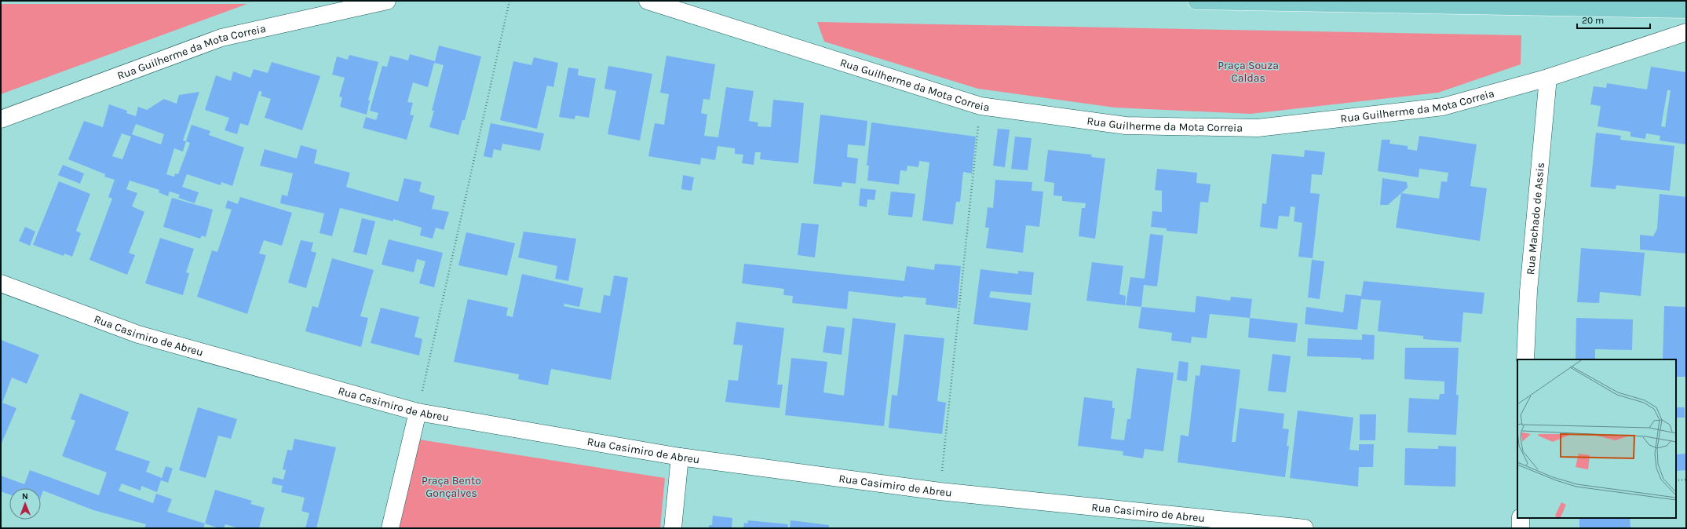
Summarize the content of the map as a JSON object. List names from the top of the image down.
{
  "streets": {
    "street": ["Rua Guilherme da Mota Correia", "Rua Machado de Assis", "Rua Casimiro de Abreu"]
  },
  "crossings": [
    ["Rua Guilherme da Mota Correia", "Rua Machado de Assis"]
  ],
  "parks": ["Praça Souza Caldas", "Praça Bento Gonçalves"],
  "scale_bar": "20 m",
  "north": "top"
}
